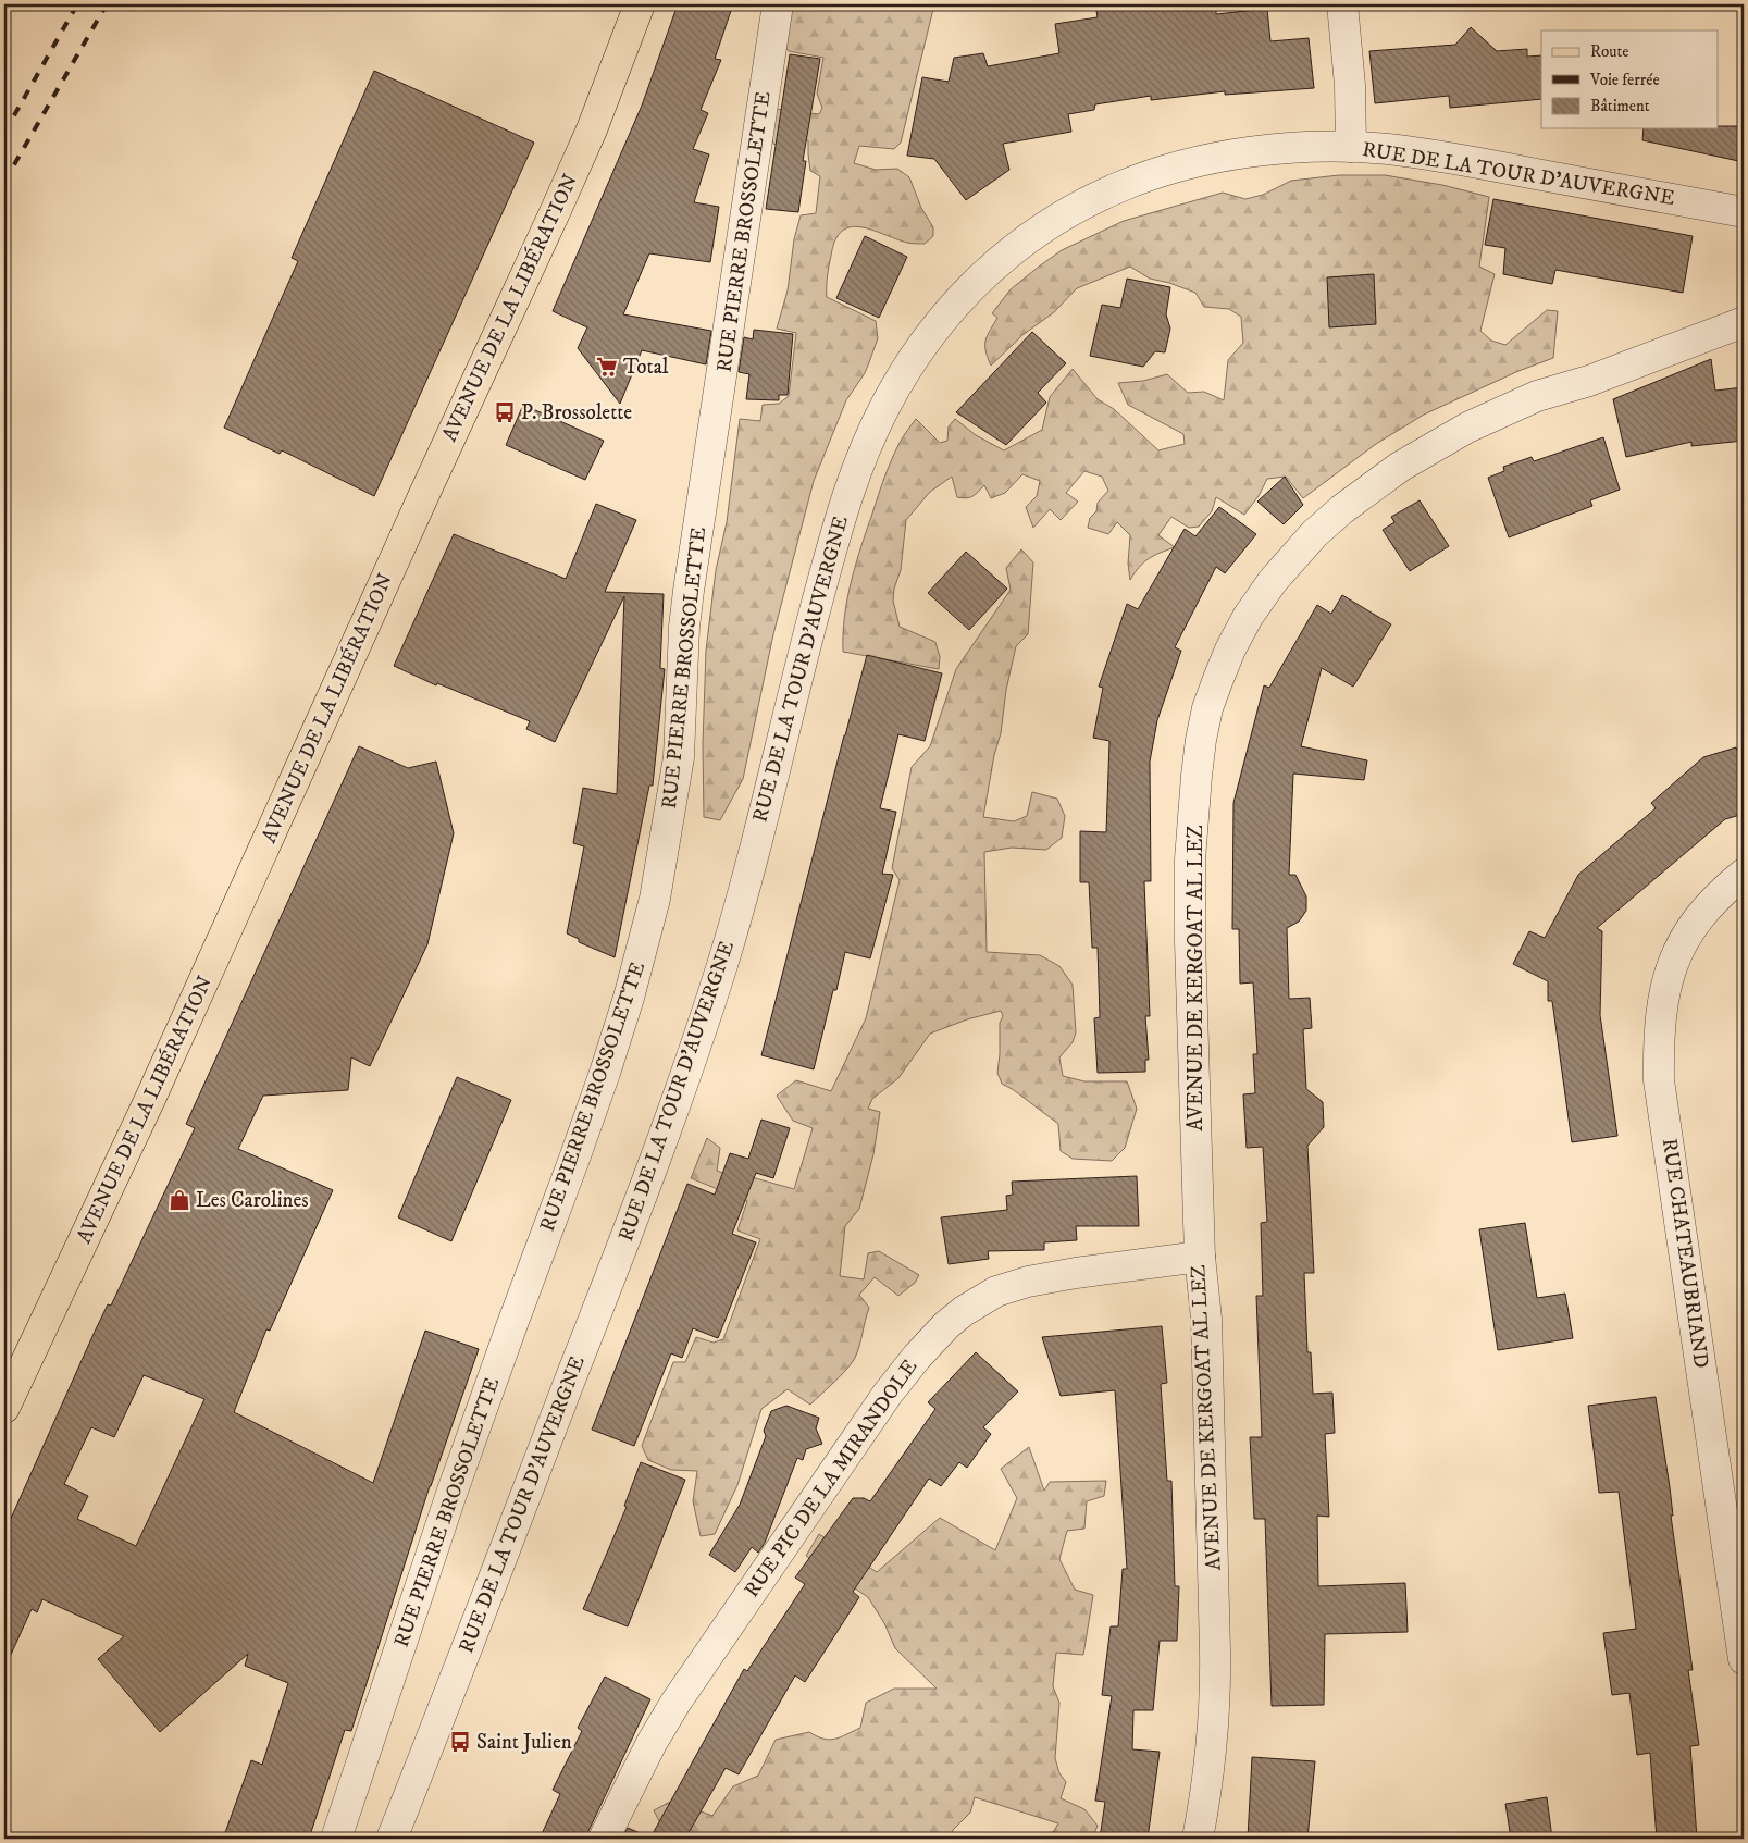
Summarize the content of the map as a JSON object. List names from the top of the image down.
{
  "streets": {
    "main road": ["AVENUE DE LA LIBÉRATION"],
    "street": [
      "RUE DE LA TOUR D'AUVERGNE",
      "RUE PIERRE BROSSOLETTE",
      "AVENUE DE KERGOAT AL LEZ",
      "RUE CHATEAUBRIAND",
      "RUE PIC DE LA MIRANDOLE"
    ]
  },
  "crossings": [
    ["AVENUE DE KERGOAT AL LEZ", "RUE PIC DE LA MIRANDOLE"]
  ],
  "places": {
    "supermarket": ["Total"],
    "bus stop": ["P. Brossolette", "Saint Julien"],
    "shop": ["Les Carolines"]
  },
  "legend": ["Route", "Voie ferrée", "Bâtiment"]
}
